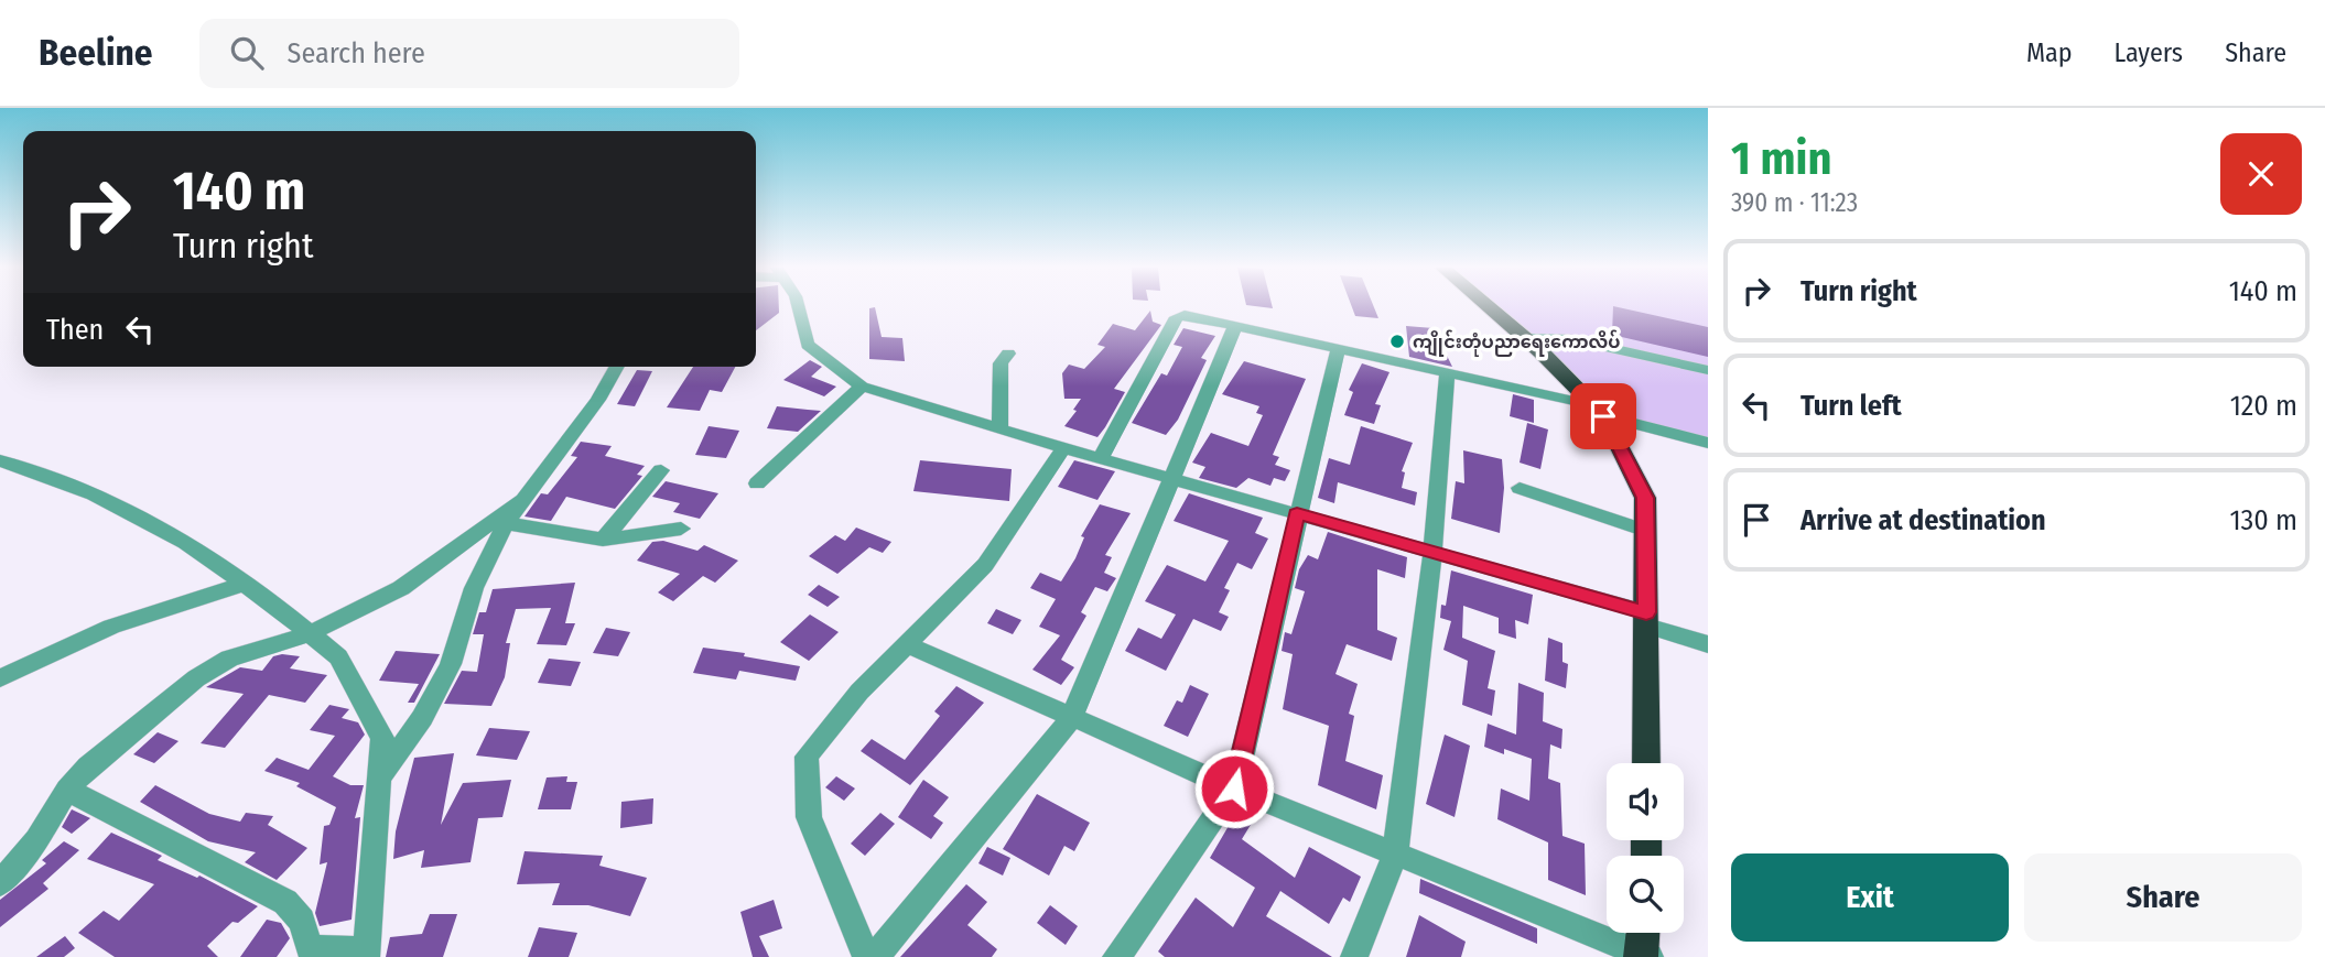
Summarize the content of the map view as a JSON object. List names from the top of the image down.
{
  "places": ["ကျိုင်းတုံပညာရေးကောလိပ်"],
  "page": {
    "header": "Beeline",
    "search": "Search here",
    "nav": ["Map", "Layers", "Share"],
    "heading": ["1 min", "390 m · 11:23"],
    "turn": ["140 m", "Turn right"],
    "list": [
      {
        "name": "Turn right",
        "value": "140 m"
      },
      {
        "name": "Turn left",
        "value": "120 m"
      },
      {
        "name": "Arrive at destination",
        "value": "130 m"
      }
    ],
    "then": "Then",
    "buttons": ["Exit", "Share"]
  }
}
